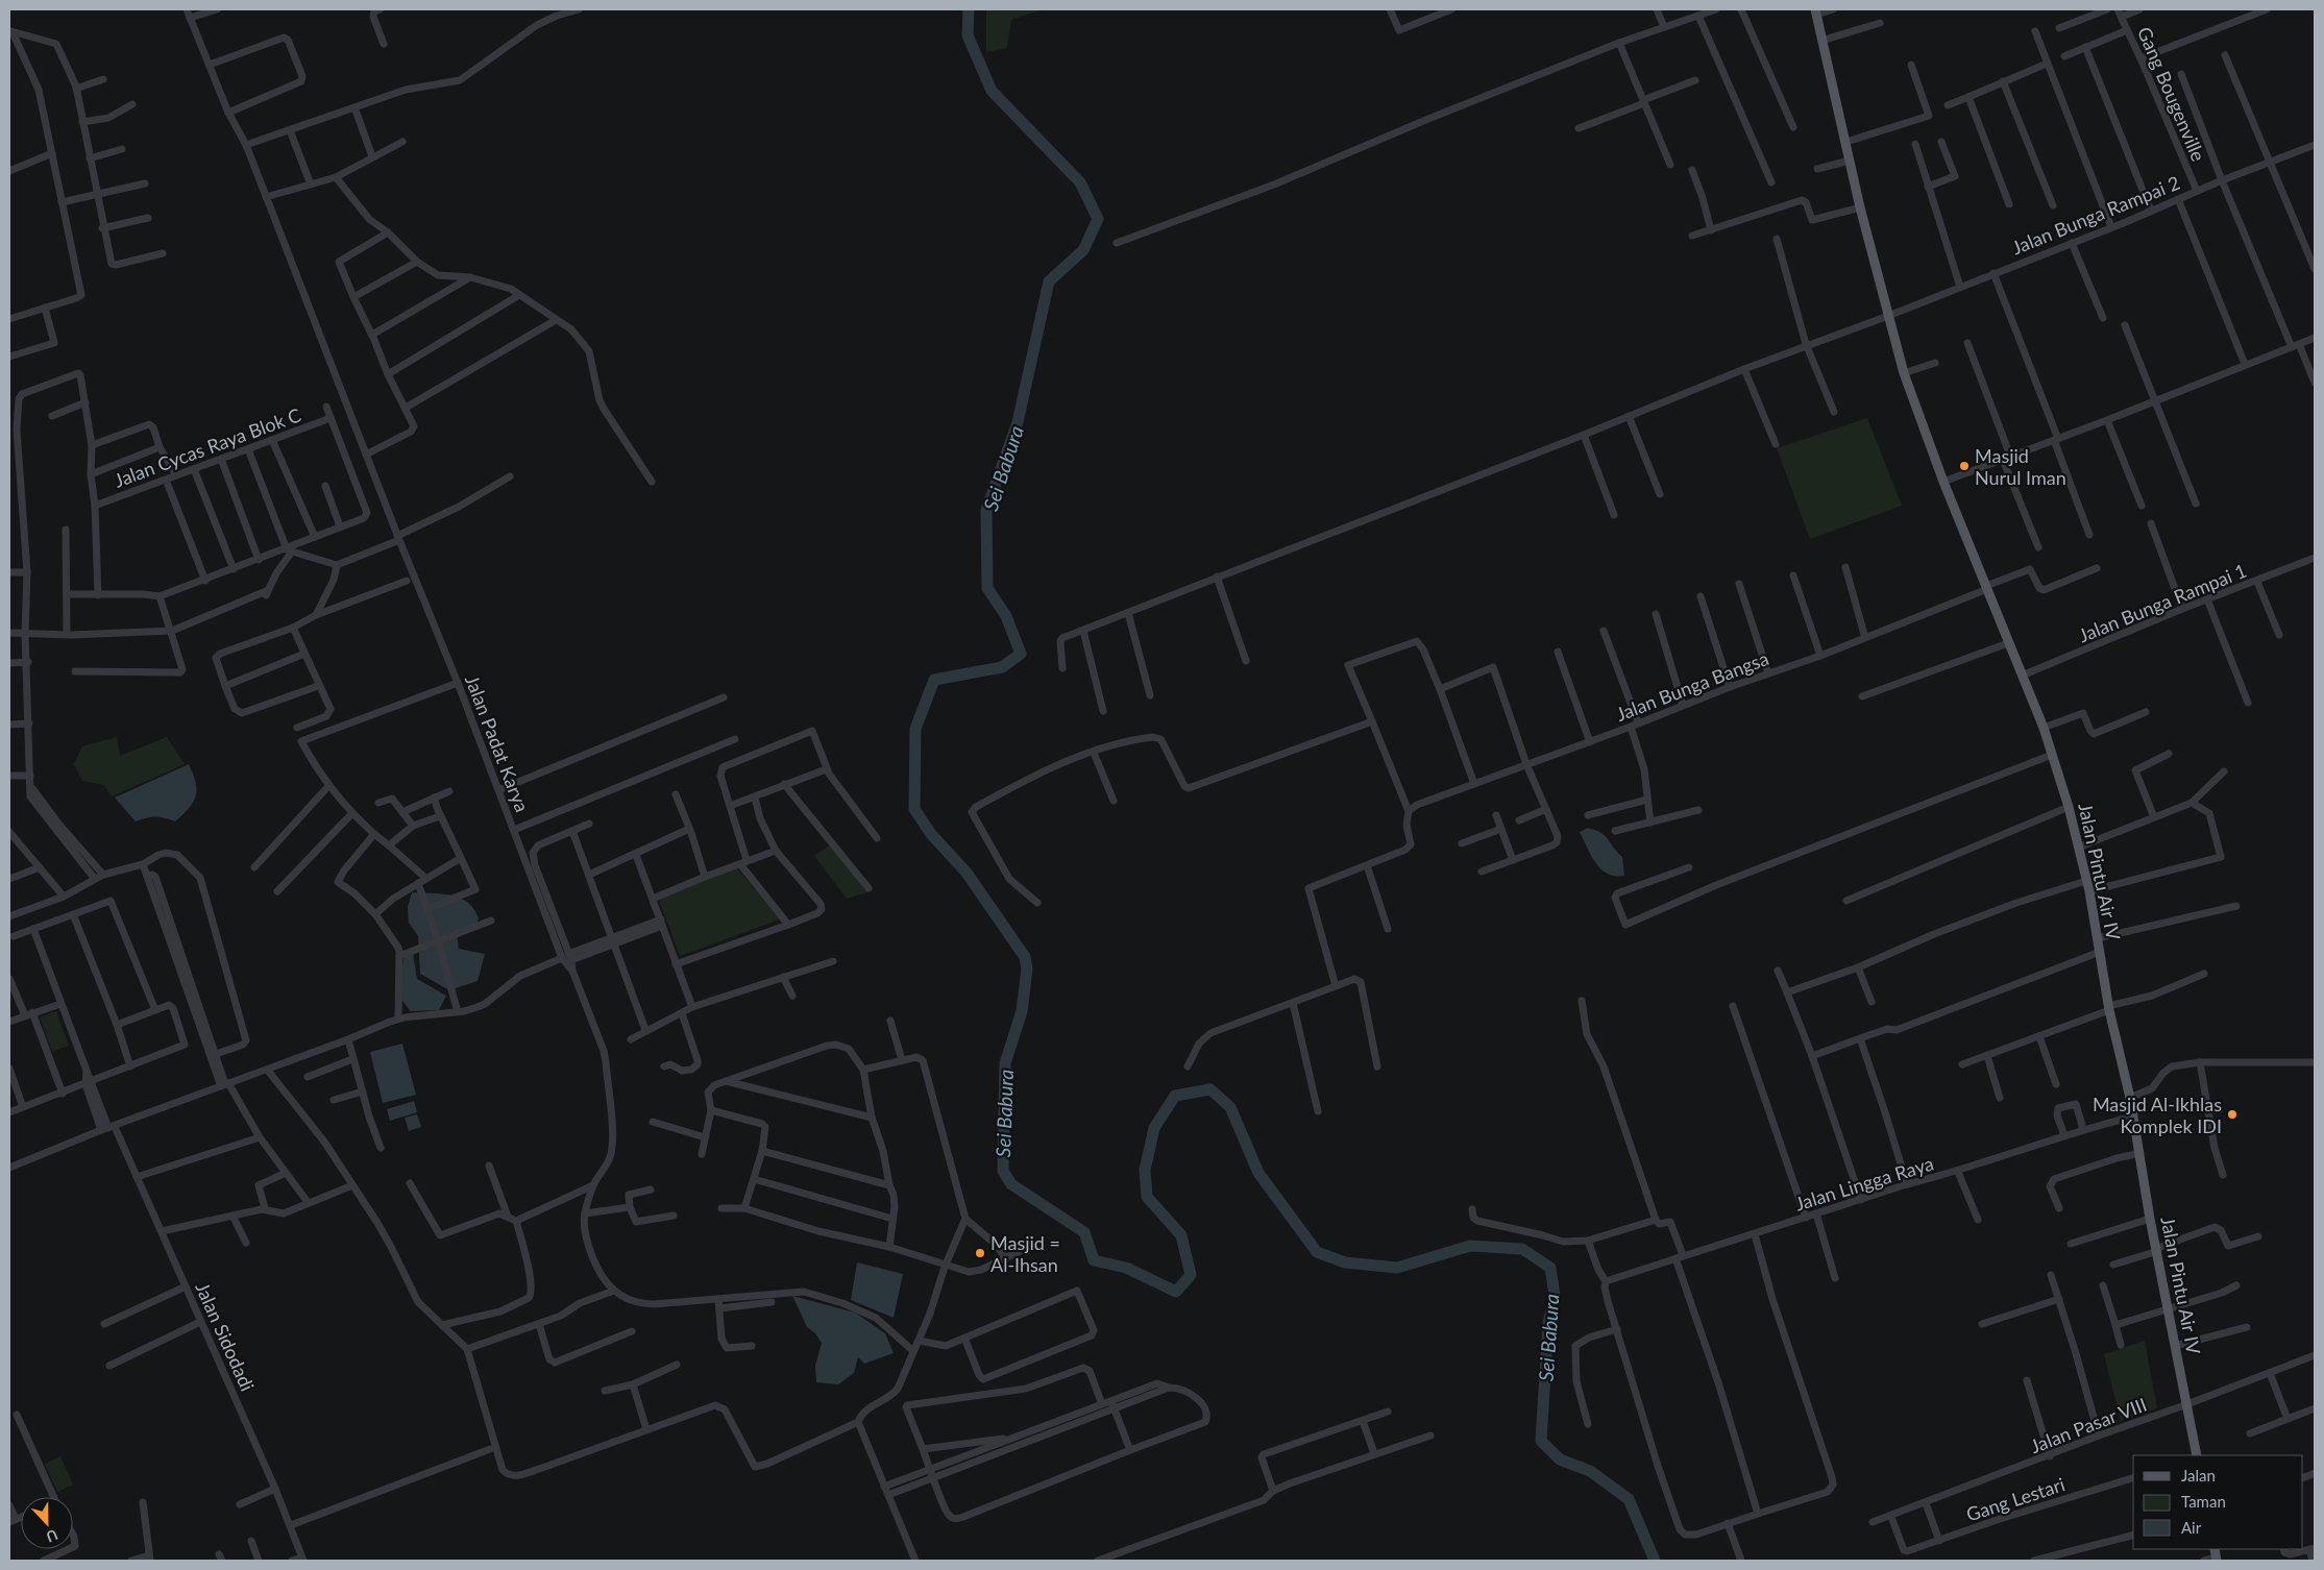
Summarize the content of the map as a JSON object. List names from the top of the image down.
{
  "streets": {
    "main road": ["Jalan Pintu Air IV"],
    "street": [
      "Gang Bougenville",
      "Jalan Bunga Rampai 2",
      "Jalan Cycas Raya Blok C",
      "Jalan Bunga Rampai 1",
      "Jalan Bunga Bangsa",
      "Jalan Padat Karya",
      "Jalan Lingga Raya",
      "Jalan Sidodadi",
      "Jalan Pasar VIII",
      "Gang Lestari"
    ]
  },
  "crossings": [
    ["Gang Bougenville", "Jalan Bunga Rampai 2"],
    ["Jalan Bunga Rampai 2", "Jalan Pintu Air IV"],
    ["Jalan Bunga Rampai 1", "Jalan Pintu Air IV"],
    ["Jalan Bunga Bangsa", "Jalan Pintu Air IV"],
    ["Jalan Pintu Air IV", "Jalan Lingga Raya"],
    ["Jalan Pintu Air IV", "Jalan Pasar VIII"],
    ["Jalan Pasar VIII", "Gang Lestari"]
  ],
  "water": ["Sei Babura"],
  "places": ["Masjid Nurul Iman", "Masjid Al-Ikhlas Komplek IDI", "Masjid = Al-Ihsan"],
  "legend": ["Jalan", "Taman", "Air"],
  "north": "bottom"
}
